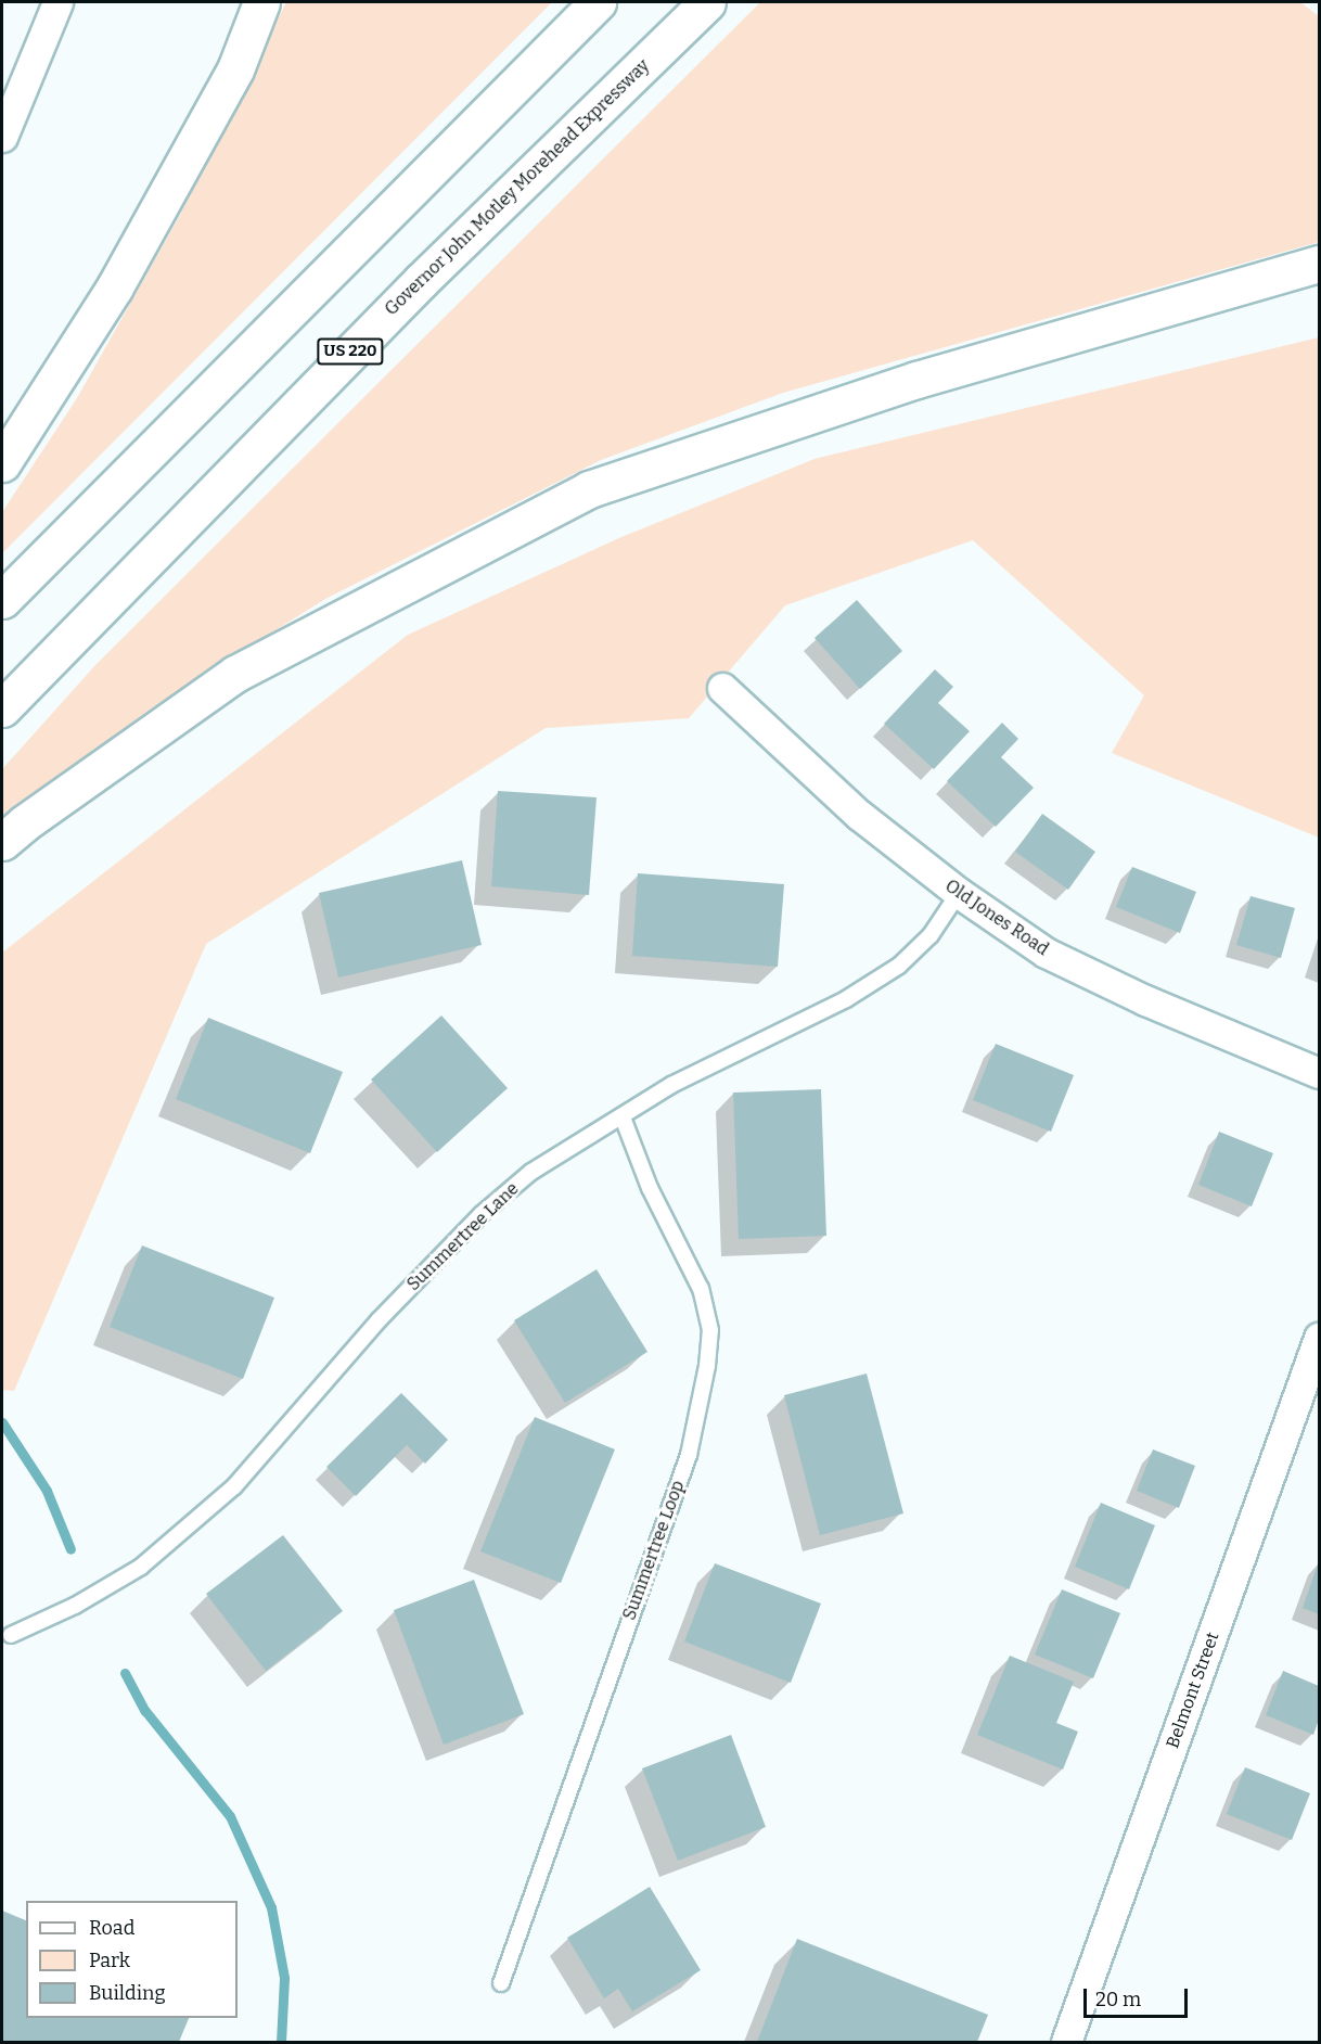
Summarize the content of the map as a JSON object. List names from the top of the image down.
{
  "streets": {
    "highway": ["Governor John Motley Morehead Expressway", "US 220"],
    "street": ["Old Jones Road", "Belmont Street"],
    "lane": ["Summertree Lane", "Summertree Loop"]
  },
  "crossings": [
    ["Old Jones Road", "Summertree Lane"],
    ["Summertree Lane", "Summertree Loop"]
  ],
  "legend": ["Road", "Park", "Building"],
  "scale_bar": "20 m"
}
